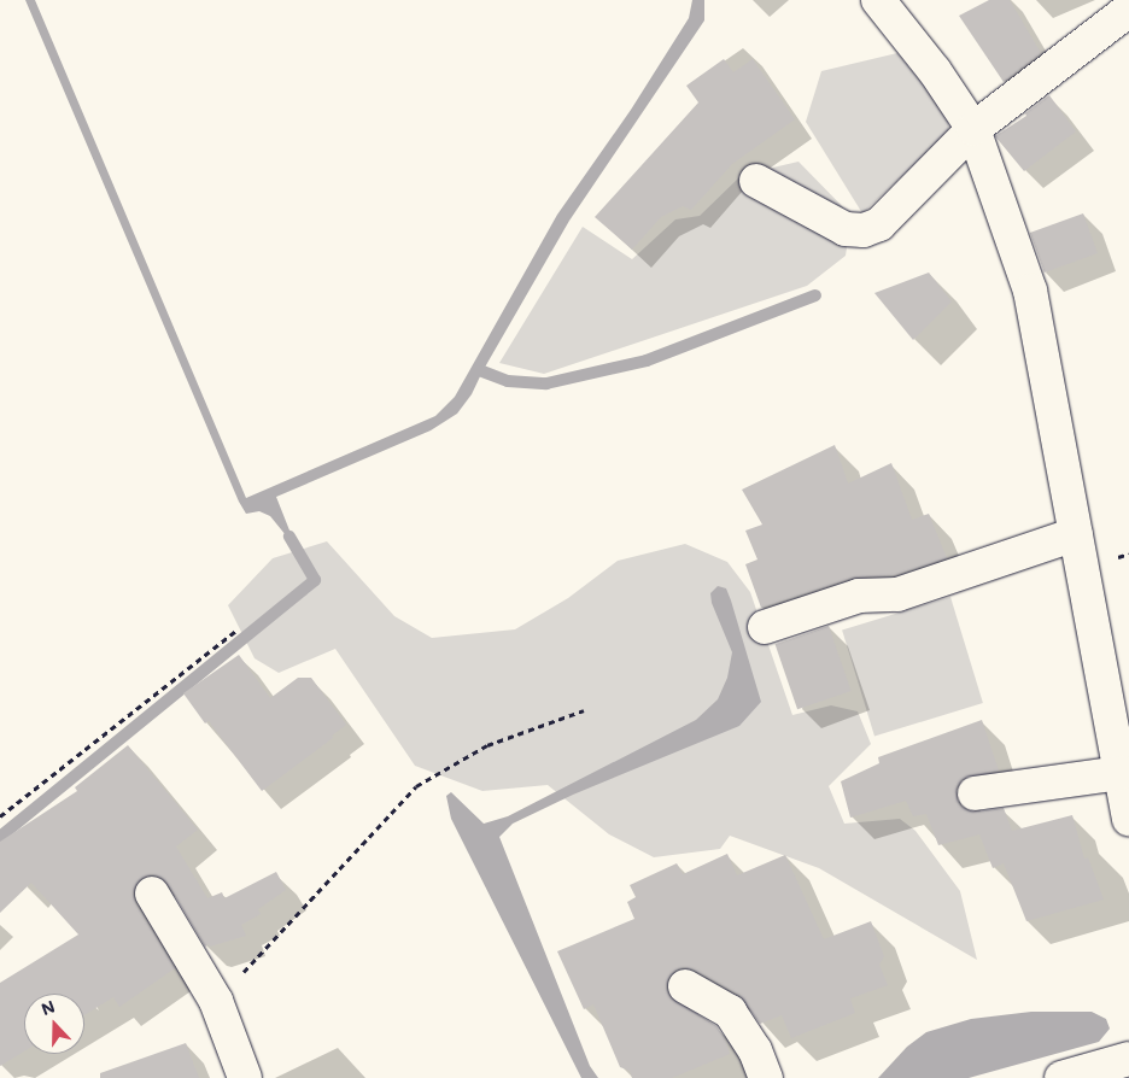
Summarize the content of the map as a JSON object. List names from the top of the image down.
{
  "north": "top"
}
